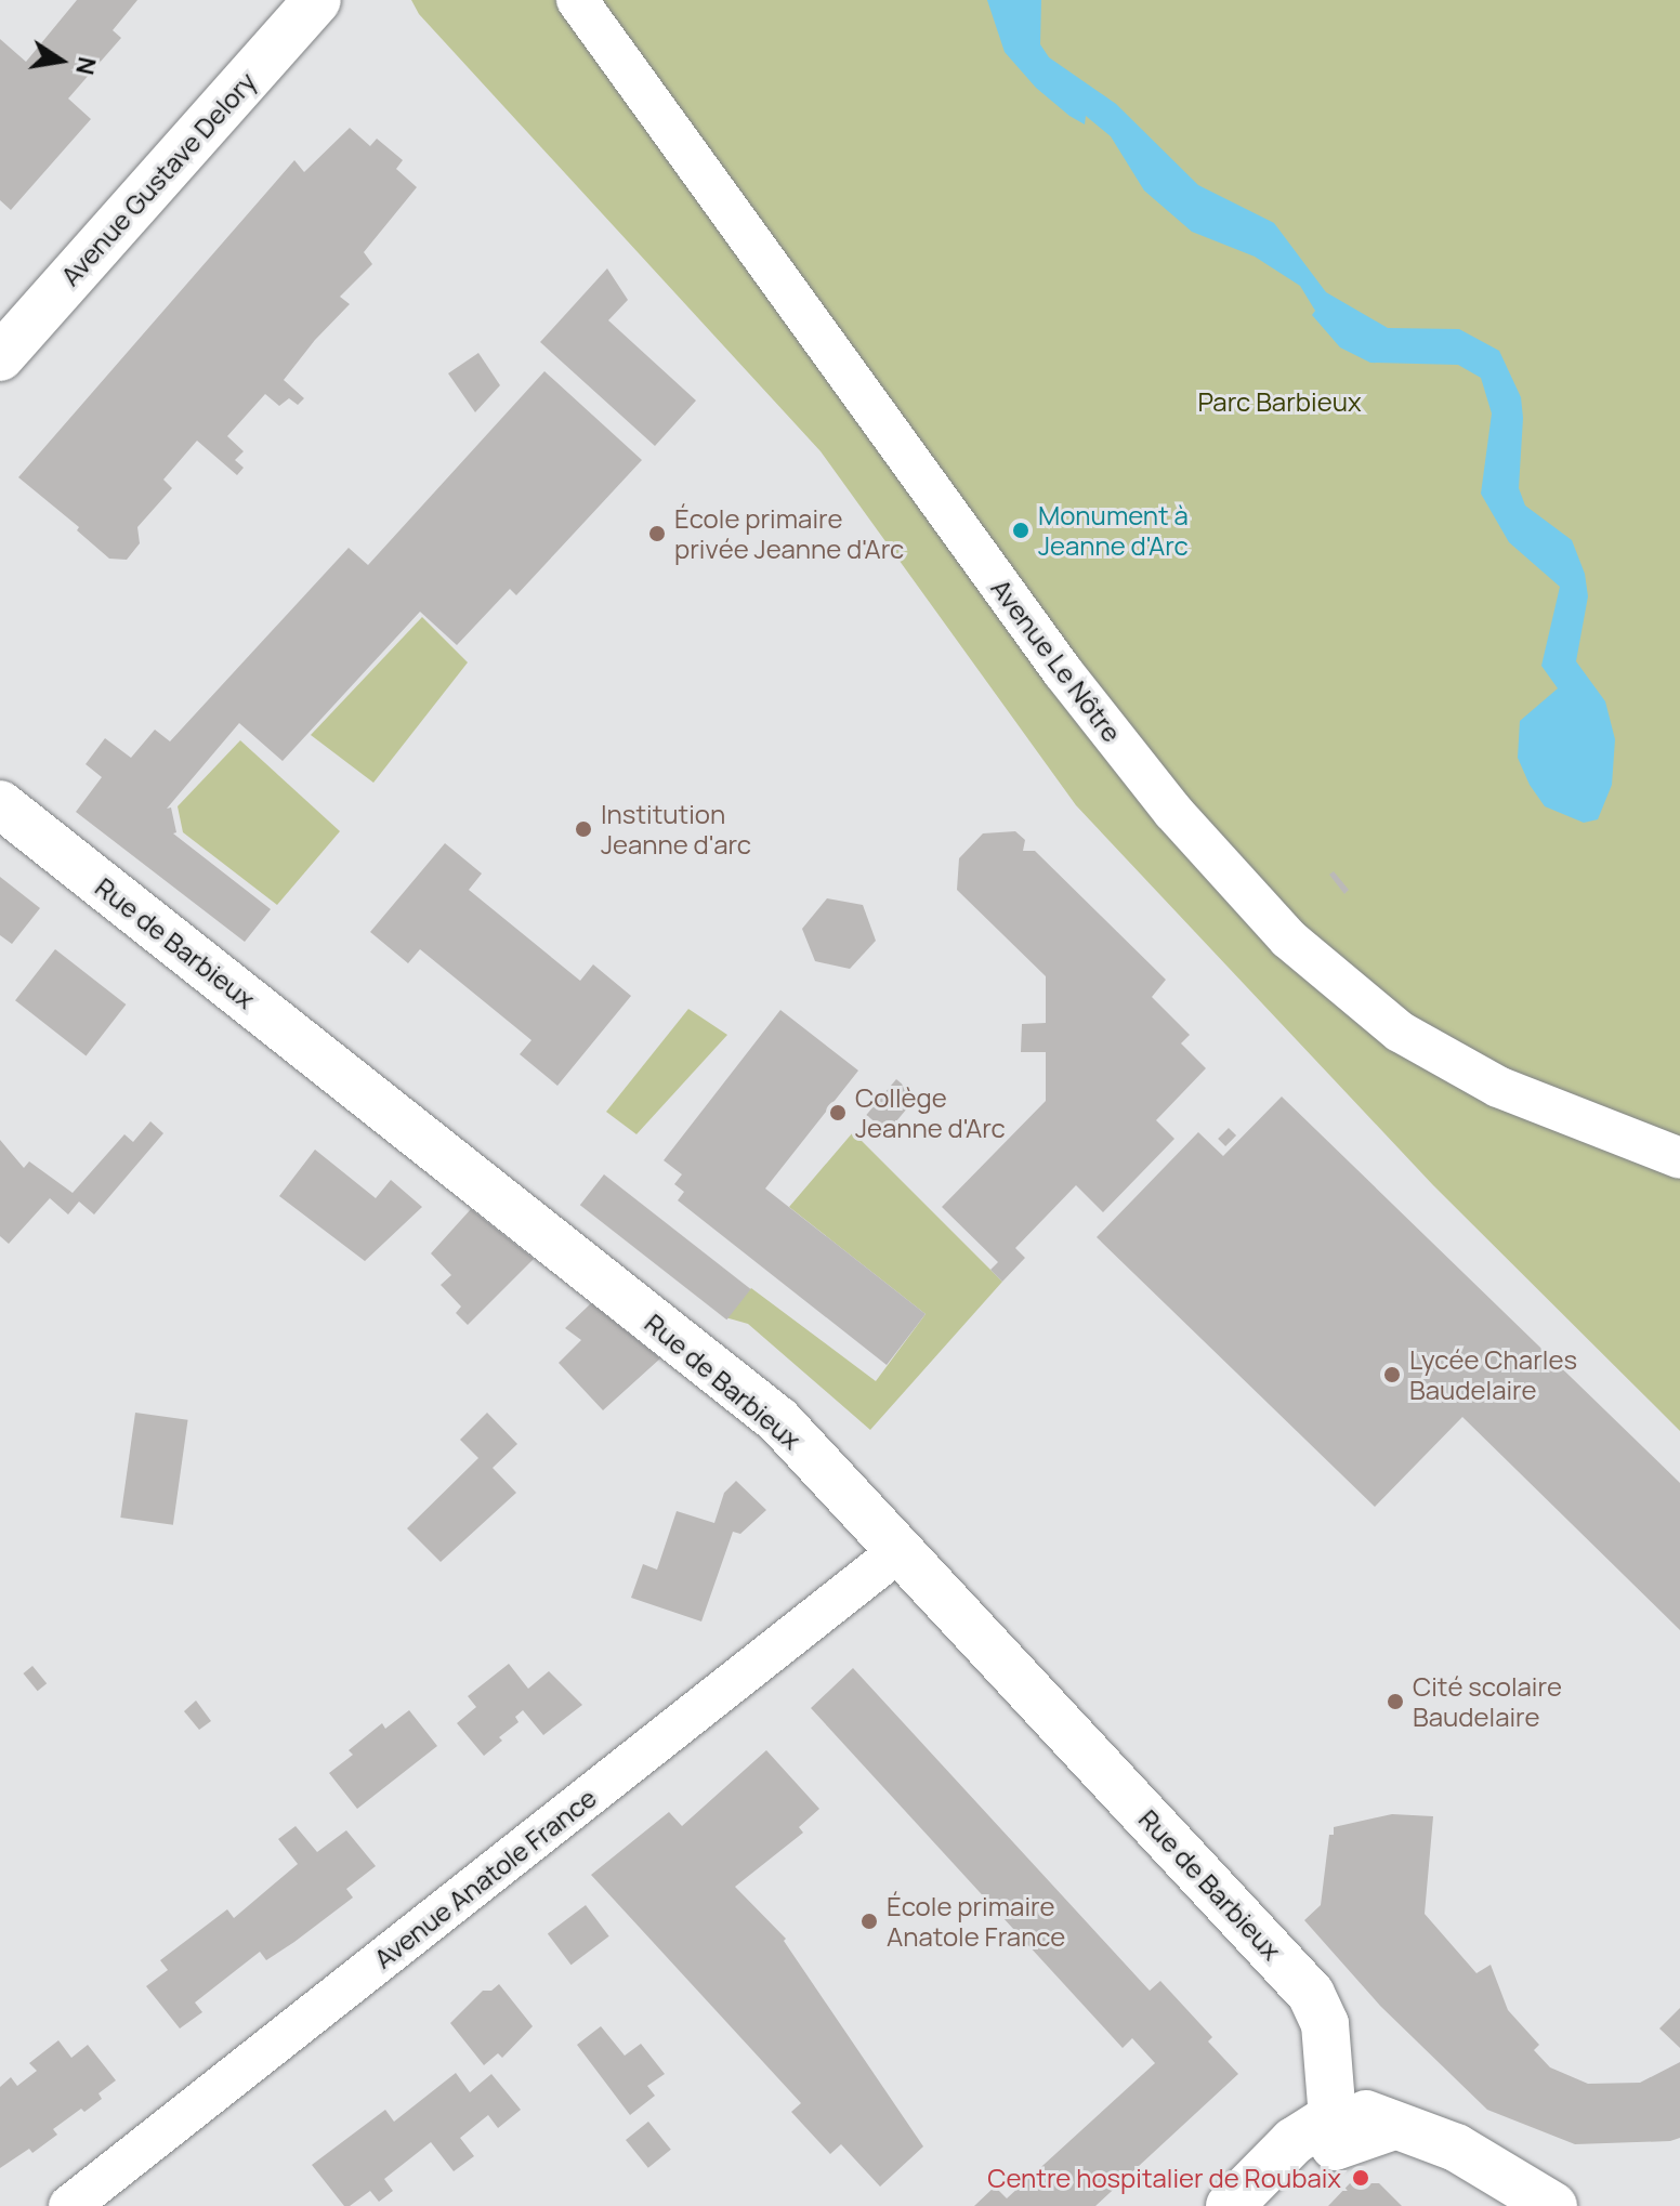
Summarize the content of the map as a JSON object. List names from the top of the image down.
{
  "streets": {
    "main road": ["Avenue Gustave Delory", "Rue de Barbieux"],
    "street": ["Avenue Le Nôtre", "Avenue Anatole France"]
  },
  "crossings": [
    ["Rue de Barbieux", "Avenue Anatole France"]
  ],
  "parks": ["Parc Barbieux"],
  "places": [
    "Monument à Jeanne d'Arc",
    "École primaire privée Jeanne d'Arc",
    "Institution Jeanne d'arc",
    "Collège Jeanne d'Arc",
    "Lycée Charles Baudelaire",
    "Cité scolaire Baudelaire",
    "École primaire Anatole France",
    "Centre hospitalier de Roubaix"
  ],
  "north": "right"
}
